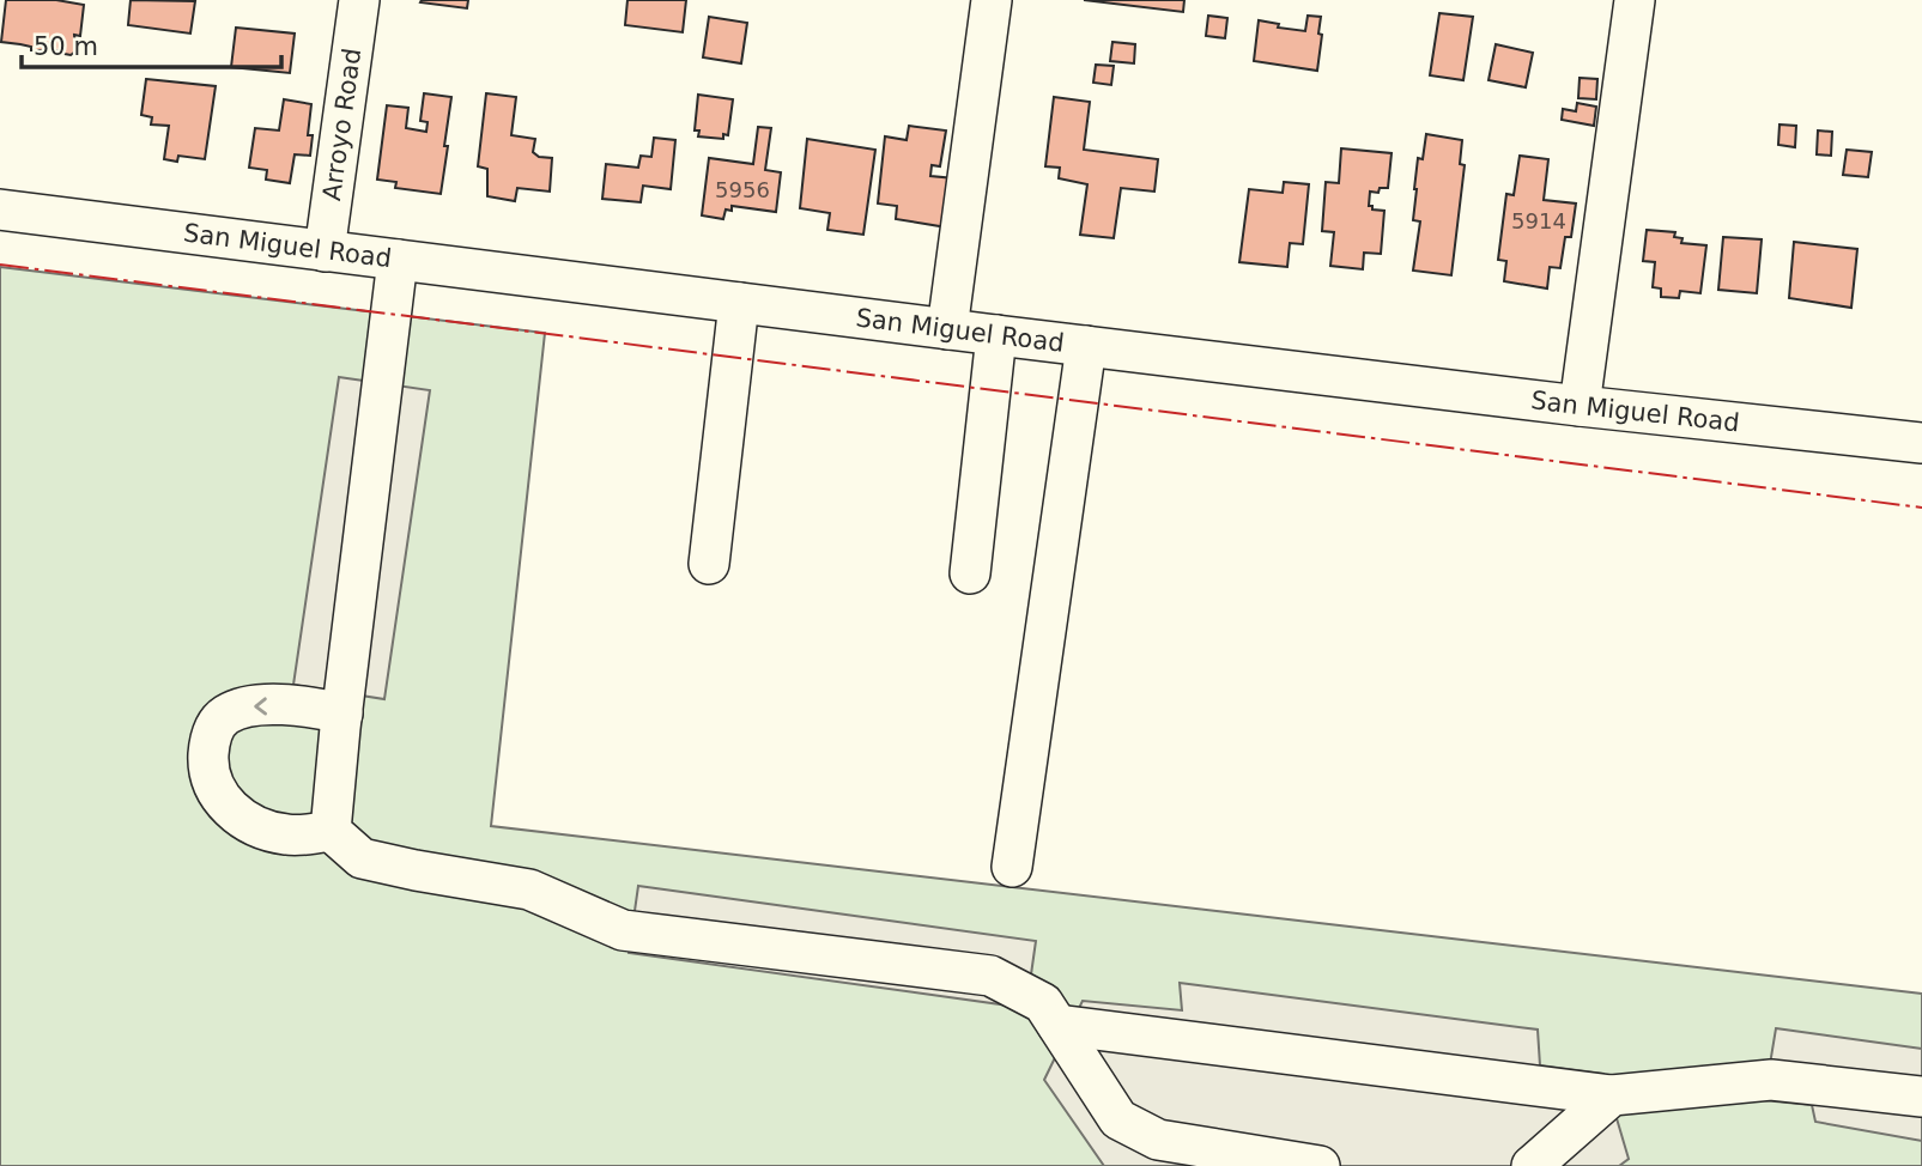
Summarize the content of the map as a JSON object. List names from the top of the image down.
{
  "streets": {
    "street": ["Arroyo Road", "San Miguel Road"]
  },
  "crossings": [
    ["Arroyo Road", "San Miguel Road"]
  ],
  "house_numbers": ["5956", "5914"],
  "scale_bar": "50 m"
}
